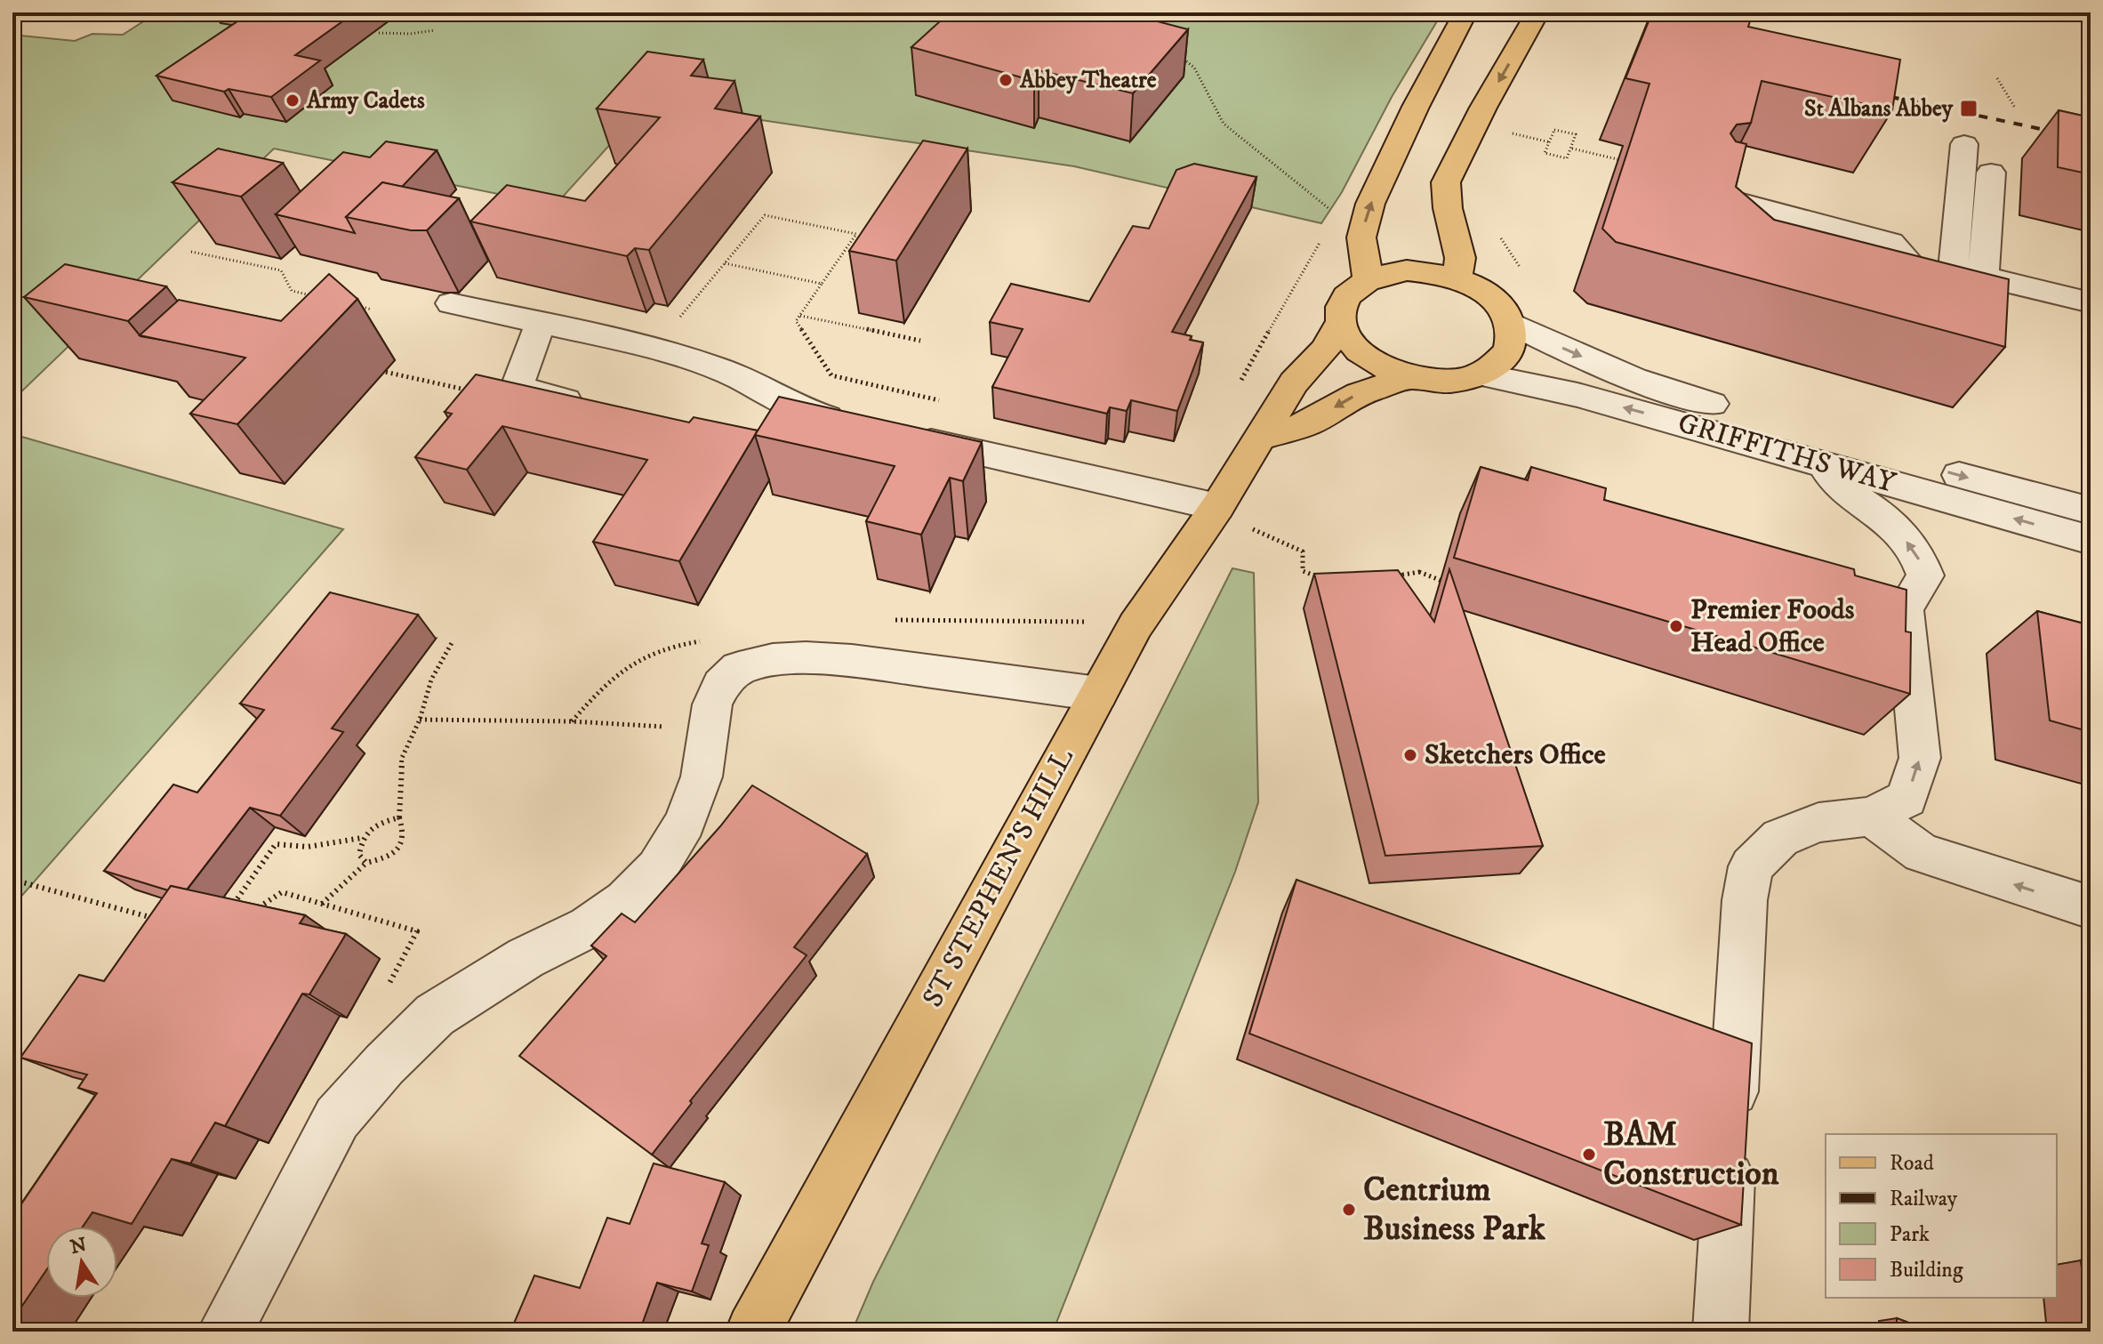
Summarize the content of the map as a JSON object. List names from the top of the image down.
{
  "streets": {
    "main road": ["ST STEPHEN'S HILL"],
    "street": ["GRIFFITHS WAY"]
  },
  "crossings": [
    ["GRIFFITHS WAY", "ST STEPHEN'S HILL"]
  ],
  "places": {
    "other": [
      "Abbey Theatre",
      "Army Cadets",
      "Premier Foods Head Office",
      "Sketchers Office",
      "BAM Construction",
      "Centrium Business Park"
    ],
    "transit": ["St Albans Abbey"]
  },
  "legend": [
    "Road",
    "Railway",
    "Park",
    "Building"
  ],
  "north": "top"
}
